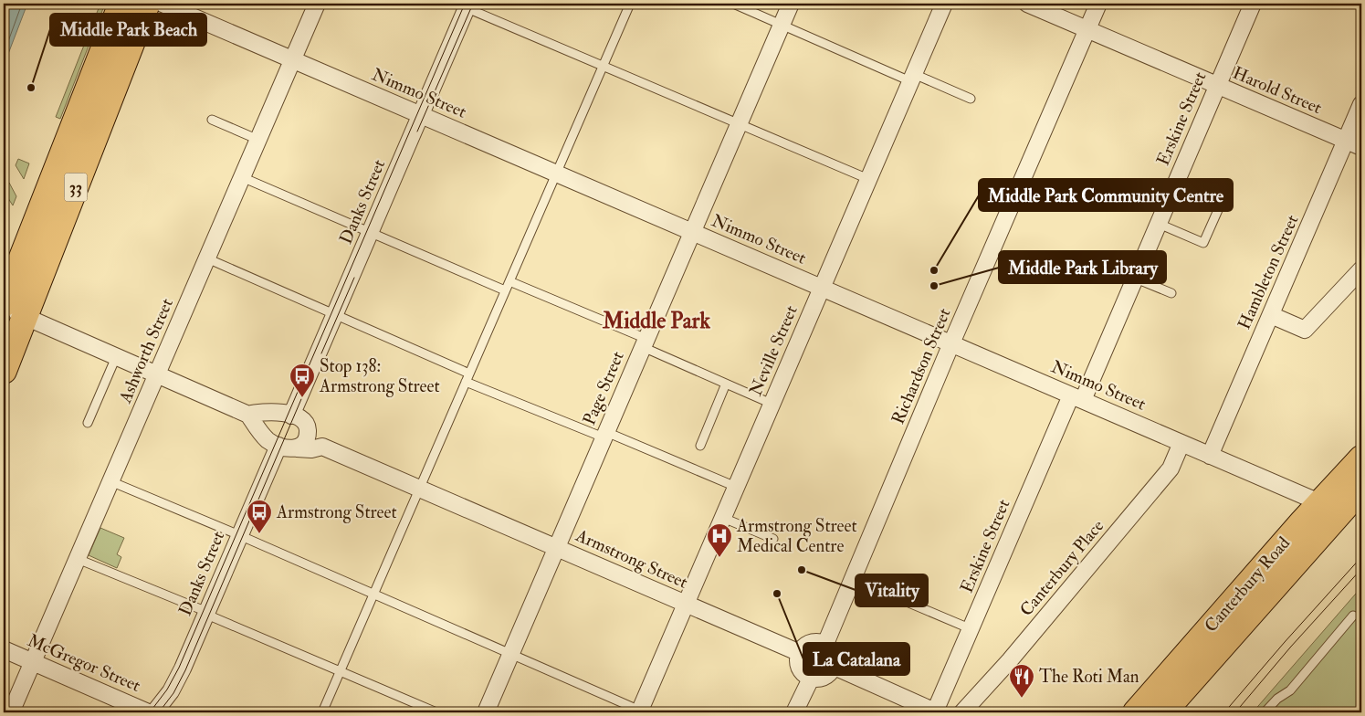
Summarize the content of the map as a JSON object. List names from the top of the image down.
{
  "streets": {
    "main road": ["33", "Canterbury Road"],
    "street": [
      "Harold Street",
      "Nimmo Street",
      "Erskine Street",
      "Danks Street",
      "Hambleton Street",
      "Ashworth Street",
      "Neville Street",
      "Richardson Street",
      "Page Street",
      "Armstrong Street",
      "Canterbury Place",
      "McGregor Street"
    ]
  },
  "crossings": [
    ["Harold Street", "Erskine Street"],
    ["Harold Street", "Hambleton Street"],
    ["Harold Street", "Richardson Street"],
    ["Nimmo Street", "Erskine Street"],
    ["Nimmo Street", "Danks Street"],
    ["Nimmo Street", "Hambleton Street"],
    ["Nimmo Street", "Ashworth Street"],
    ["Nimmo Street", "Neville Street"],
    ["Nimmo Street", "Richardson Street"],
    ["Nimmo Street", "Page Street"],
    ["Nimmo Street", "Canterbury Place"],
    ["Nimmo Street", "Canterbury Road"],
    ["Danks Street", "Armstrong Street"],
    ["Ashworth Street", "McGregor Street"],
    ["Neville Street", "Armstrong Street"],
    ["Richardson Street", "Armstrong Street"],
    ["Page Street", "Armstrong Street"]
  ],
  "districts": ["Middle Park"],
  "places": {
    "other": [
      "Middle Park Beach",
      "Middle Park Community Centre",
      "Middle Park Library",
      "Vitality",
      "La Catalana"
    ],
    "bus stop": ["Stop 138: Armstrong Street", "Armstrong Street"],
    "hospital": ["Armstrong Street Medical Centre"],
    "restaurant": ["The Roti Man"]
  }
}
